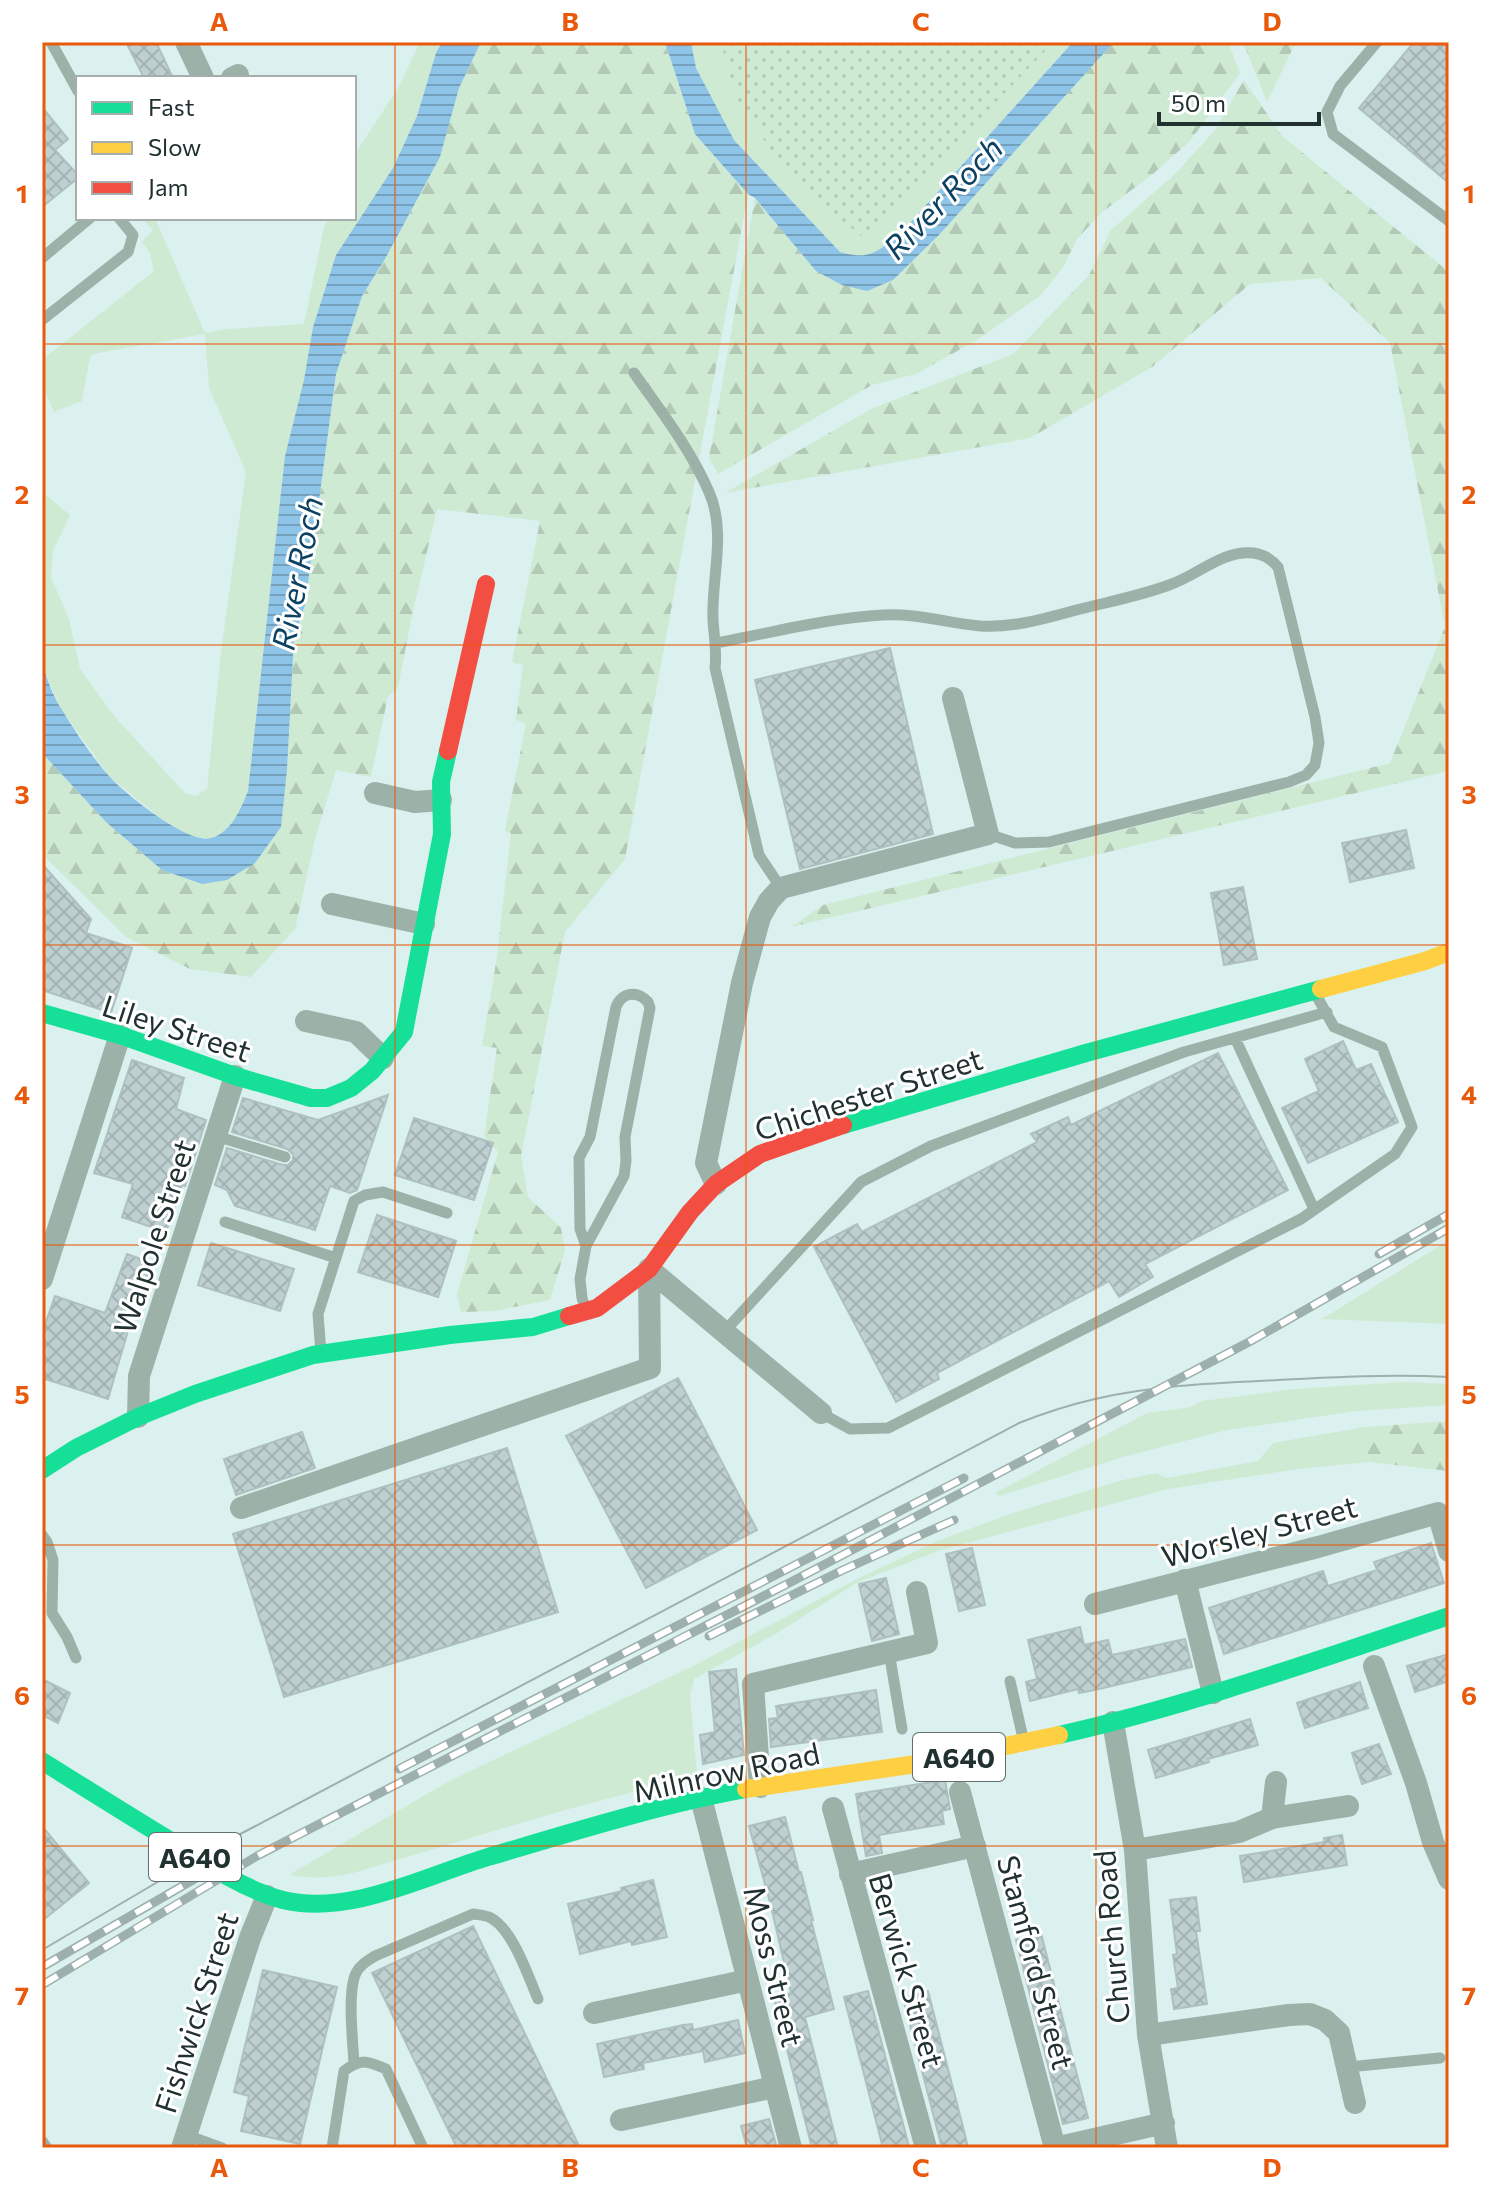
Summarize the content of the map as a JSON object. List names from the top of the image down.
{
  "streets": {
    "street": [
      "Liley Street",
      "Chichester Street",
      "Walpole Street",
      "Worsley Street",
      "A640",
      "Milnrow Road",
      "Church Road",
      "Stamford Street",
      "Moss Street",
      "Berwick Street",
      "Fishwick Street"
    ]
  },
  "crossings": [
    ["Liley Street", "Walpole Street"],
    ["Chichester Street", "Walpole Street"],
    ["Milnrow Road", "Church Road"],
    ["Milnrow Road", "Moss Street"],
    ["Milnrow Road", "Fishwick Street"]
  ],
  "water": ["River Roch"],
  "legend": ["Fast", "Slow", "Jam"],
  "scale_bar": "50 m",
  "grid": {
    "columns": [
      "A",
      "B",
      "C",
      "D"
    ],
    "rows": [
      "1",
      "2",
      "3",
      "4",
      "5",
      "6",
      "7"
    ]
  }
}
